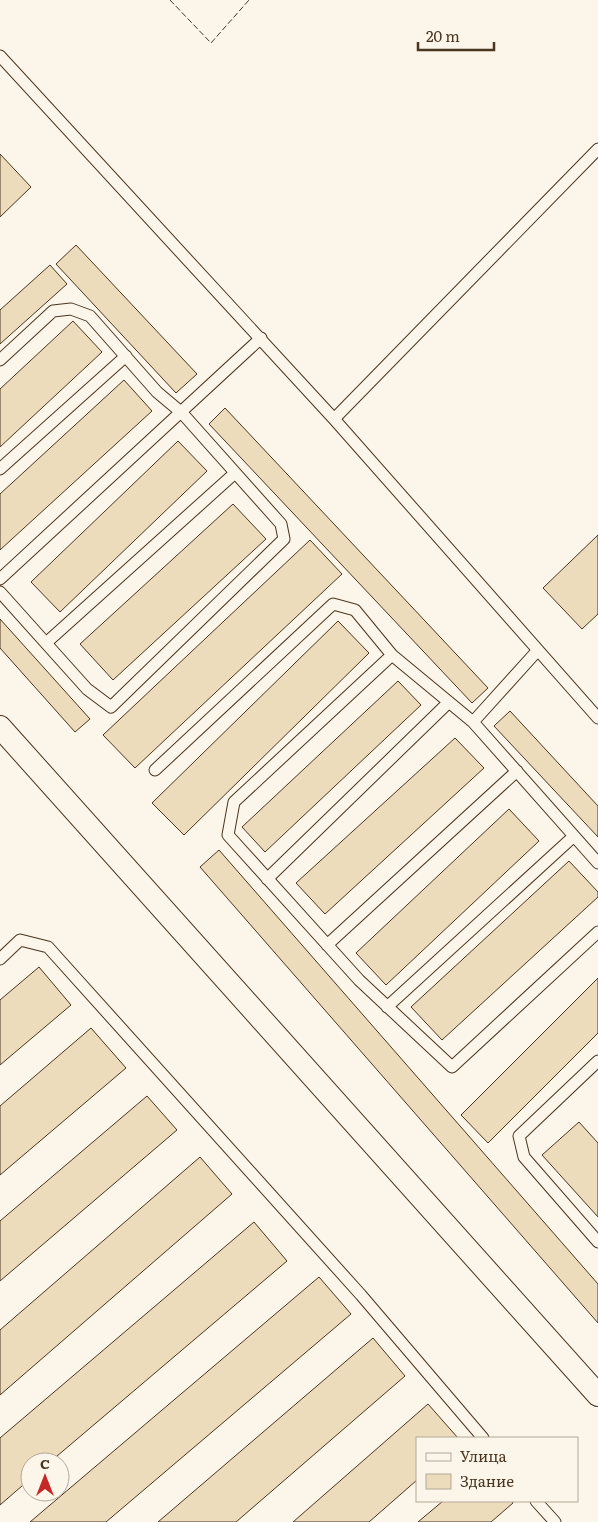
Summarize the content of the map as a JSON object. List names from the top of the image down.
{
  "legend": ["Улица", "Здание"],
  "scale_bar": "20 m",
  "north": "top"
}
